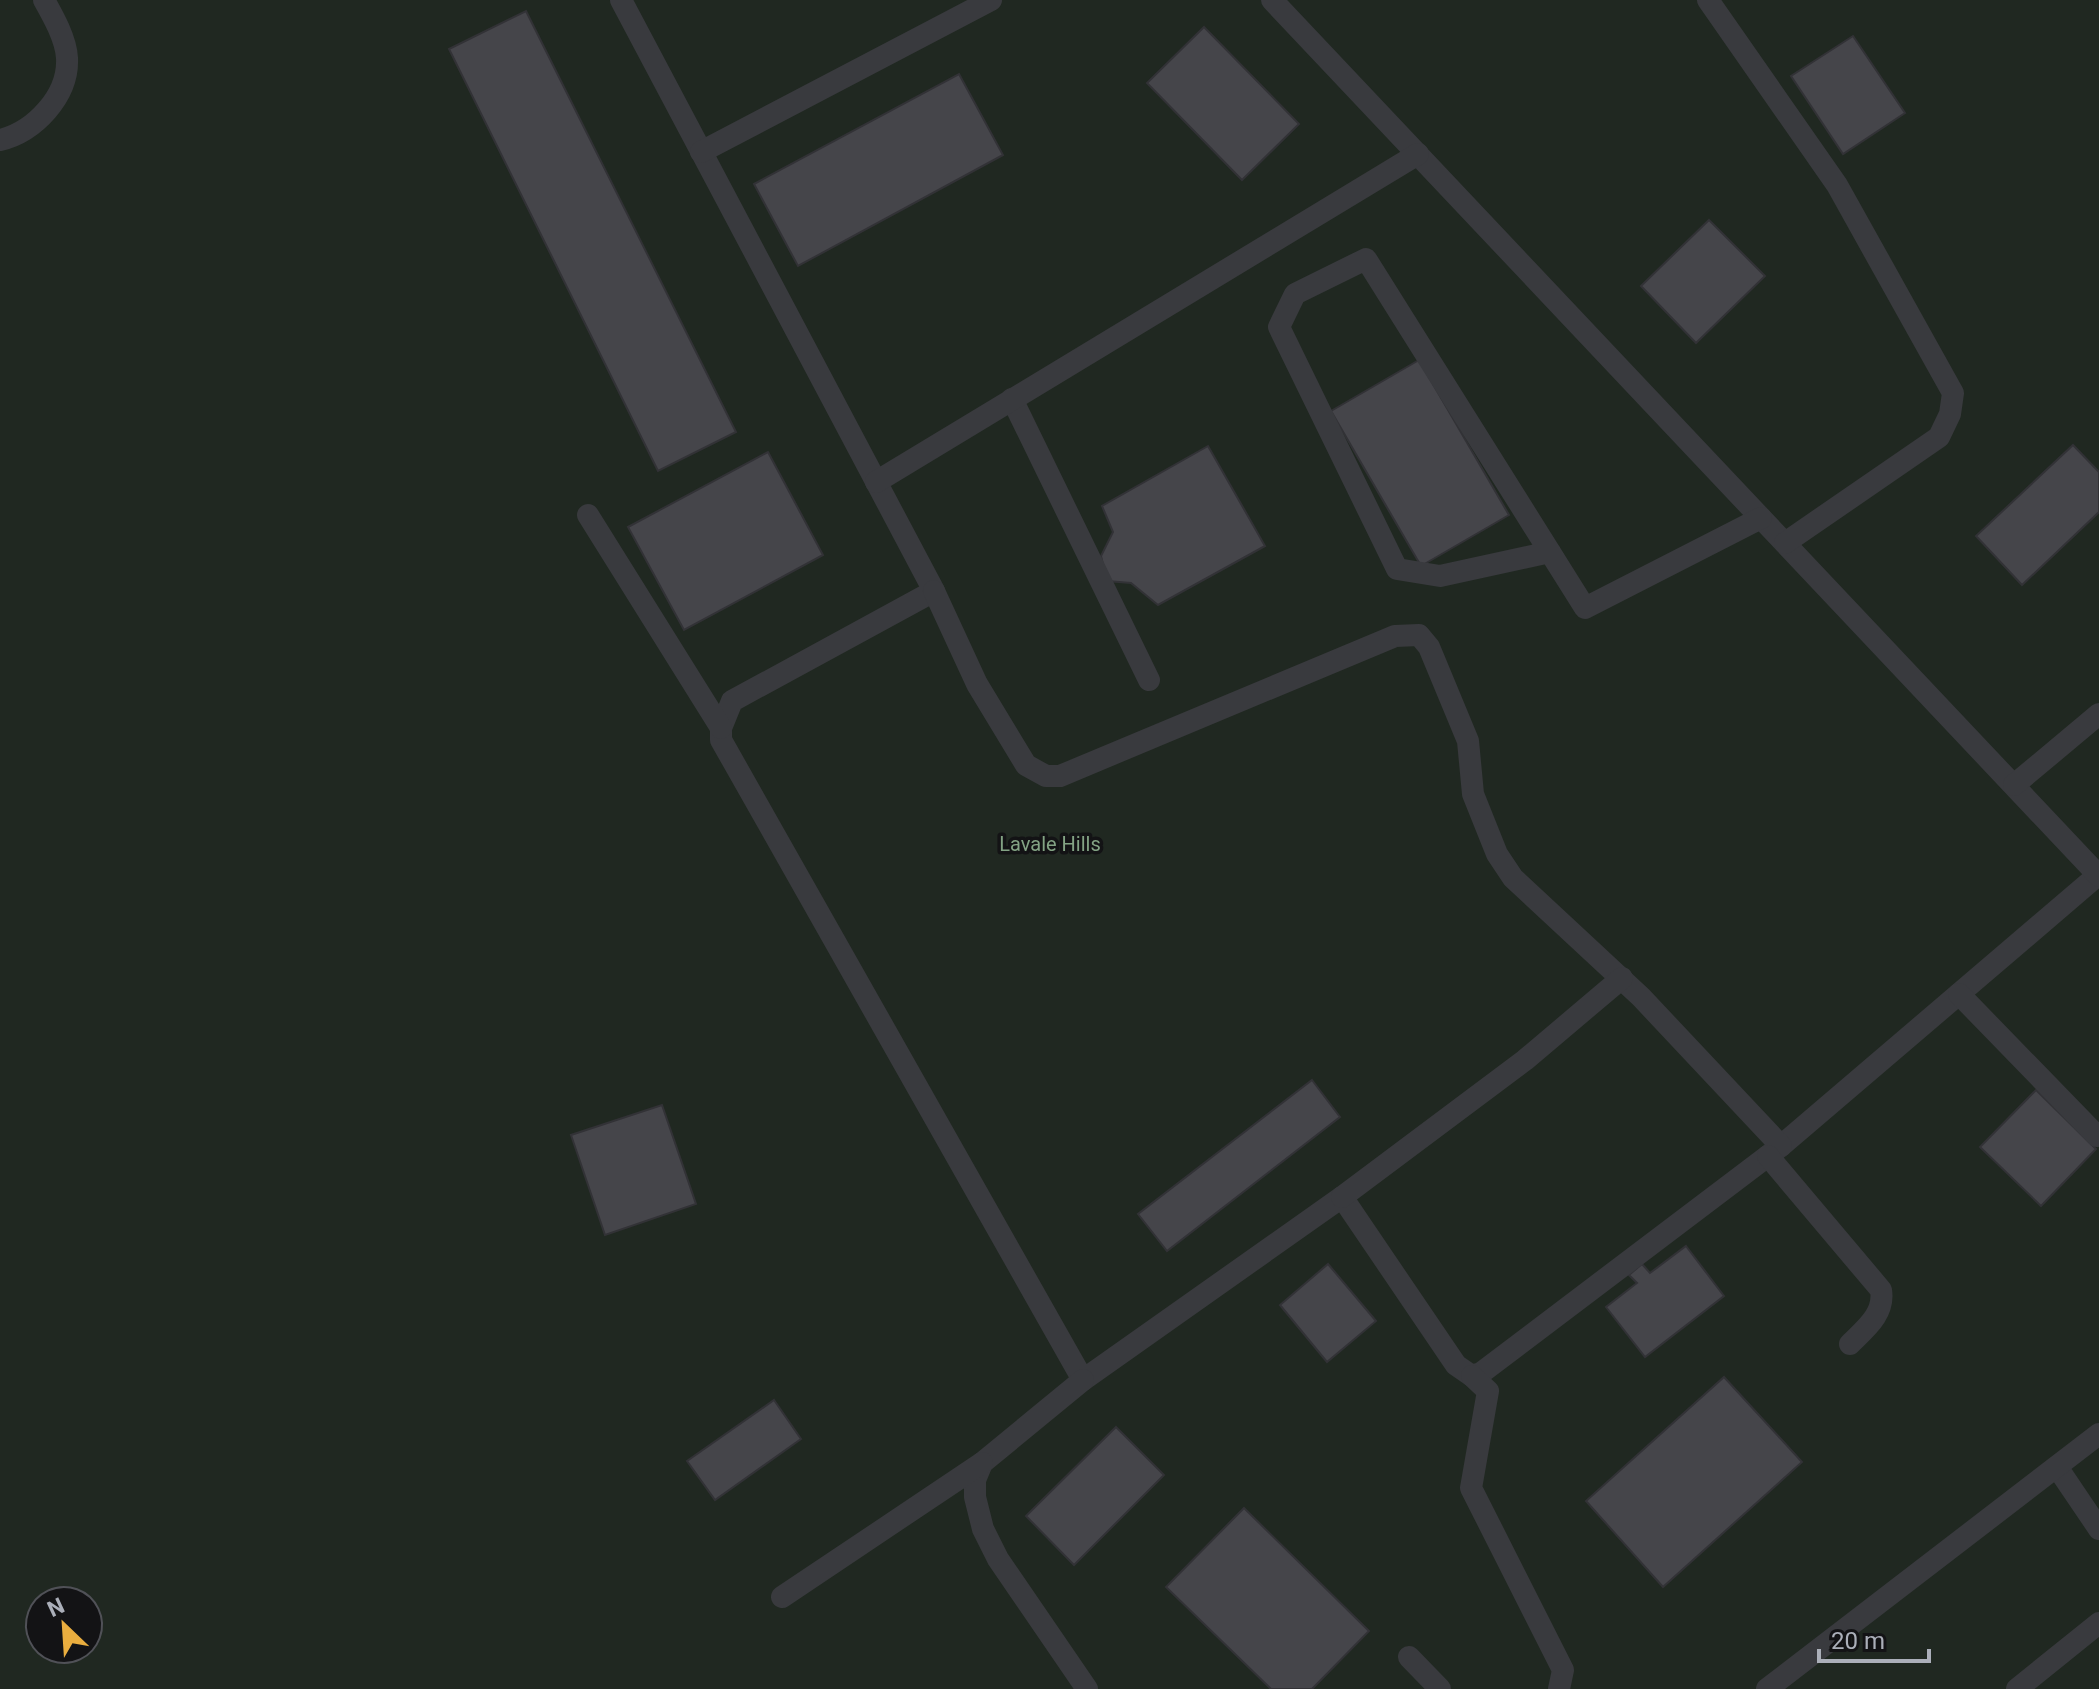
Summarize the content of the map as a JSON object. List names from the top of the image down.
{
  "parks": ["Lavale Hills"],
  "scale_bar": "20 m",
  "north": "top left"
}
